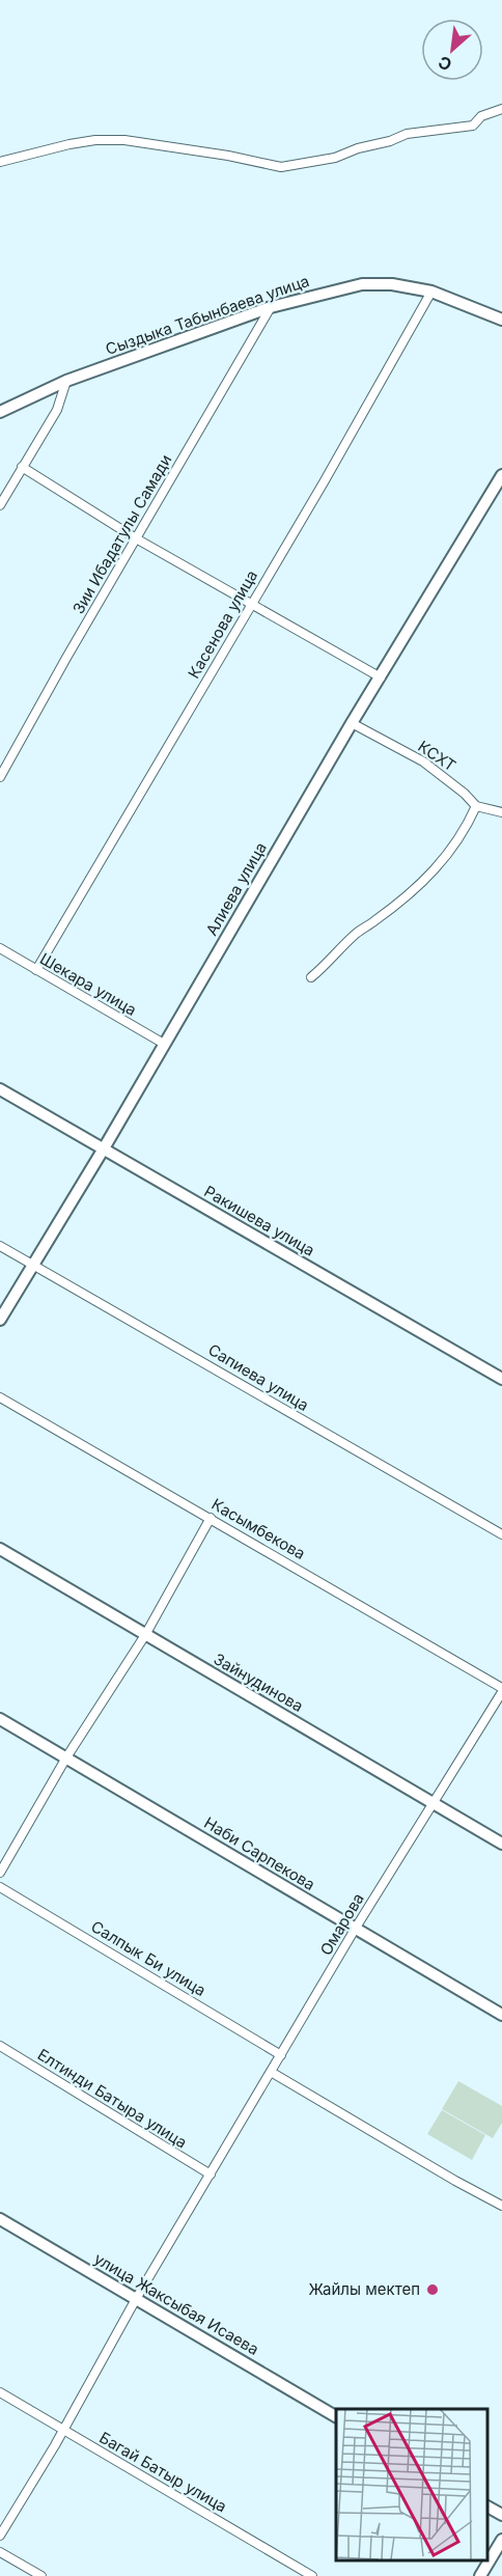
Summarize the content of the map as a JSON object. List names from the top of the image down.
{
  "streets": {
    "street": [
      "Сыздыка Табынбаева улица",
      "Зии Ибадатулы Самади",
      "Касенова улица",
      "КСХТ",
      "Алиева улица",
      "Шекара улица",
      "Ракишева улица",
      "Сапиева улица",
      "Касымбекова",
      "Зайнудинова",
      "Наби Сарпекова",
      "Омарова",
      "Салпык Би улица",
      "Елтинди Батыра улица",
      "улица Жаксыбая Исаева",
      "Багай Батыр улица"
    ]
  },
  "crossings": [
    ["Сыздыка Табынбаева улица", "Зии Ибадатулы Самади"],
    ["Сыздыка Табынбаева улица", "Касенова улица"],
    ["Касенова улица", "Шекара улица"],
    ["КСХТ", "Алиева улица"],
    ["Алиева улица", "Шекара улица"],
    ["Алиева улица", "Ракишева улица"],
    ["Алиева улица", "Сапиева улица"],
    ["Касымбекова", "Омарова"],
    ["Зайнудинова", "Омарова"],
    ["Наби Сарпекова", "Омарова"],
    ["Омарова", "Салпык Би улица"],
    ["Омарова", "Елтинди Батыра улица"],
    ["Омарова", "улица Жаксыбая Исаева"],
    ["Омарова", "Багай Батыр улица"]
  ],
  "places": ["Жайлы мектеп"],
  "north": "bottom left"
}
